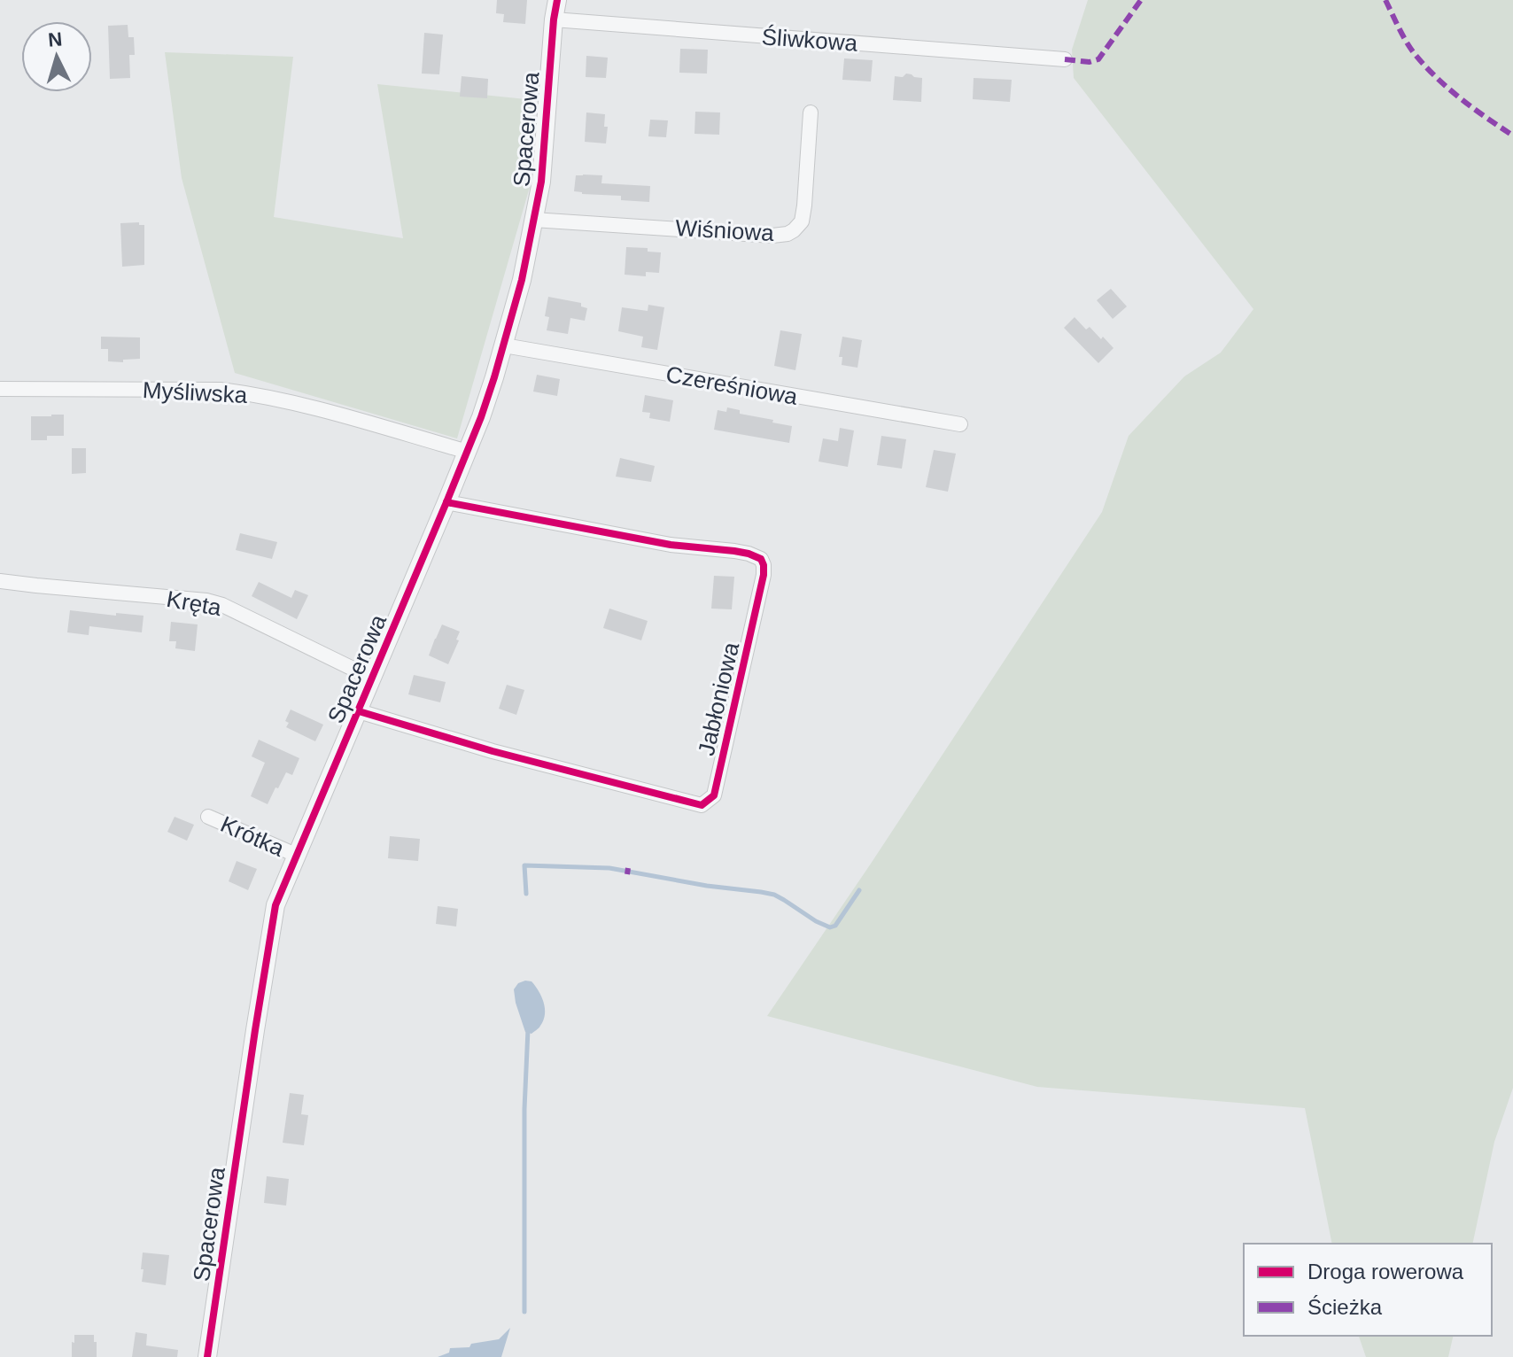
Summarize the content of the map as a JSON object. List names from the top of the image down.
{
  "streets": {
    "street": [
      "Śliwkowa",
      "Spacerowa",
      "Wiśniowa",
      "Czereśniowa",
      "Myśliwska",
      "Kręta",
      "Jabłoniowa",
      "Krótka"
    ]
  },
  "crossings": [
    ["Śliwkowa", "Spacerowa"],
    ["Spacerowa", "Wiśniowa"],
    ["Spacerowa", "Czereśniowa"],
    ["Spacerowa", "Myśliwska"],
    ["Spacerowa", "Kręta"],
    ["Spacerowa", "Jabłoniowa"],
    ["Spacerowa", "Krótka"]
  ],
  "legend": ["Droga rowerowa", "Ścieżka"],
  "north": "top"
}
